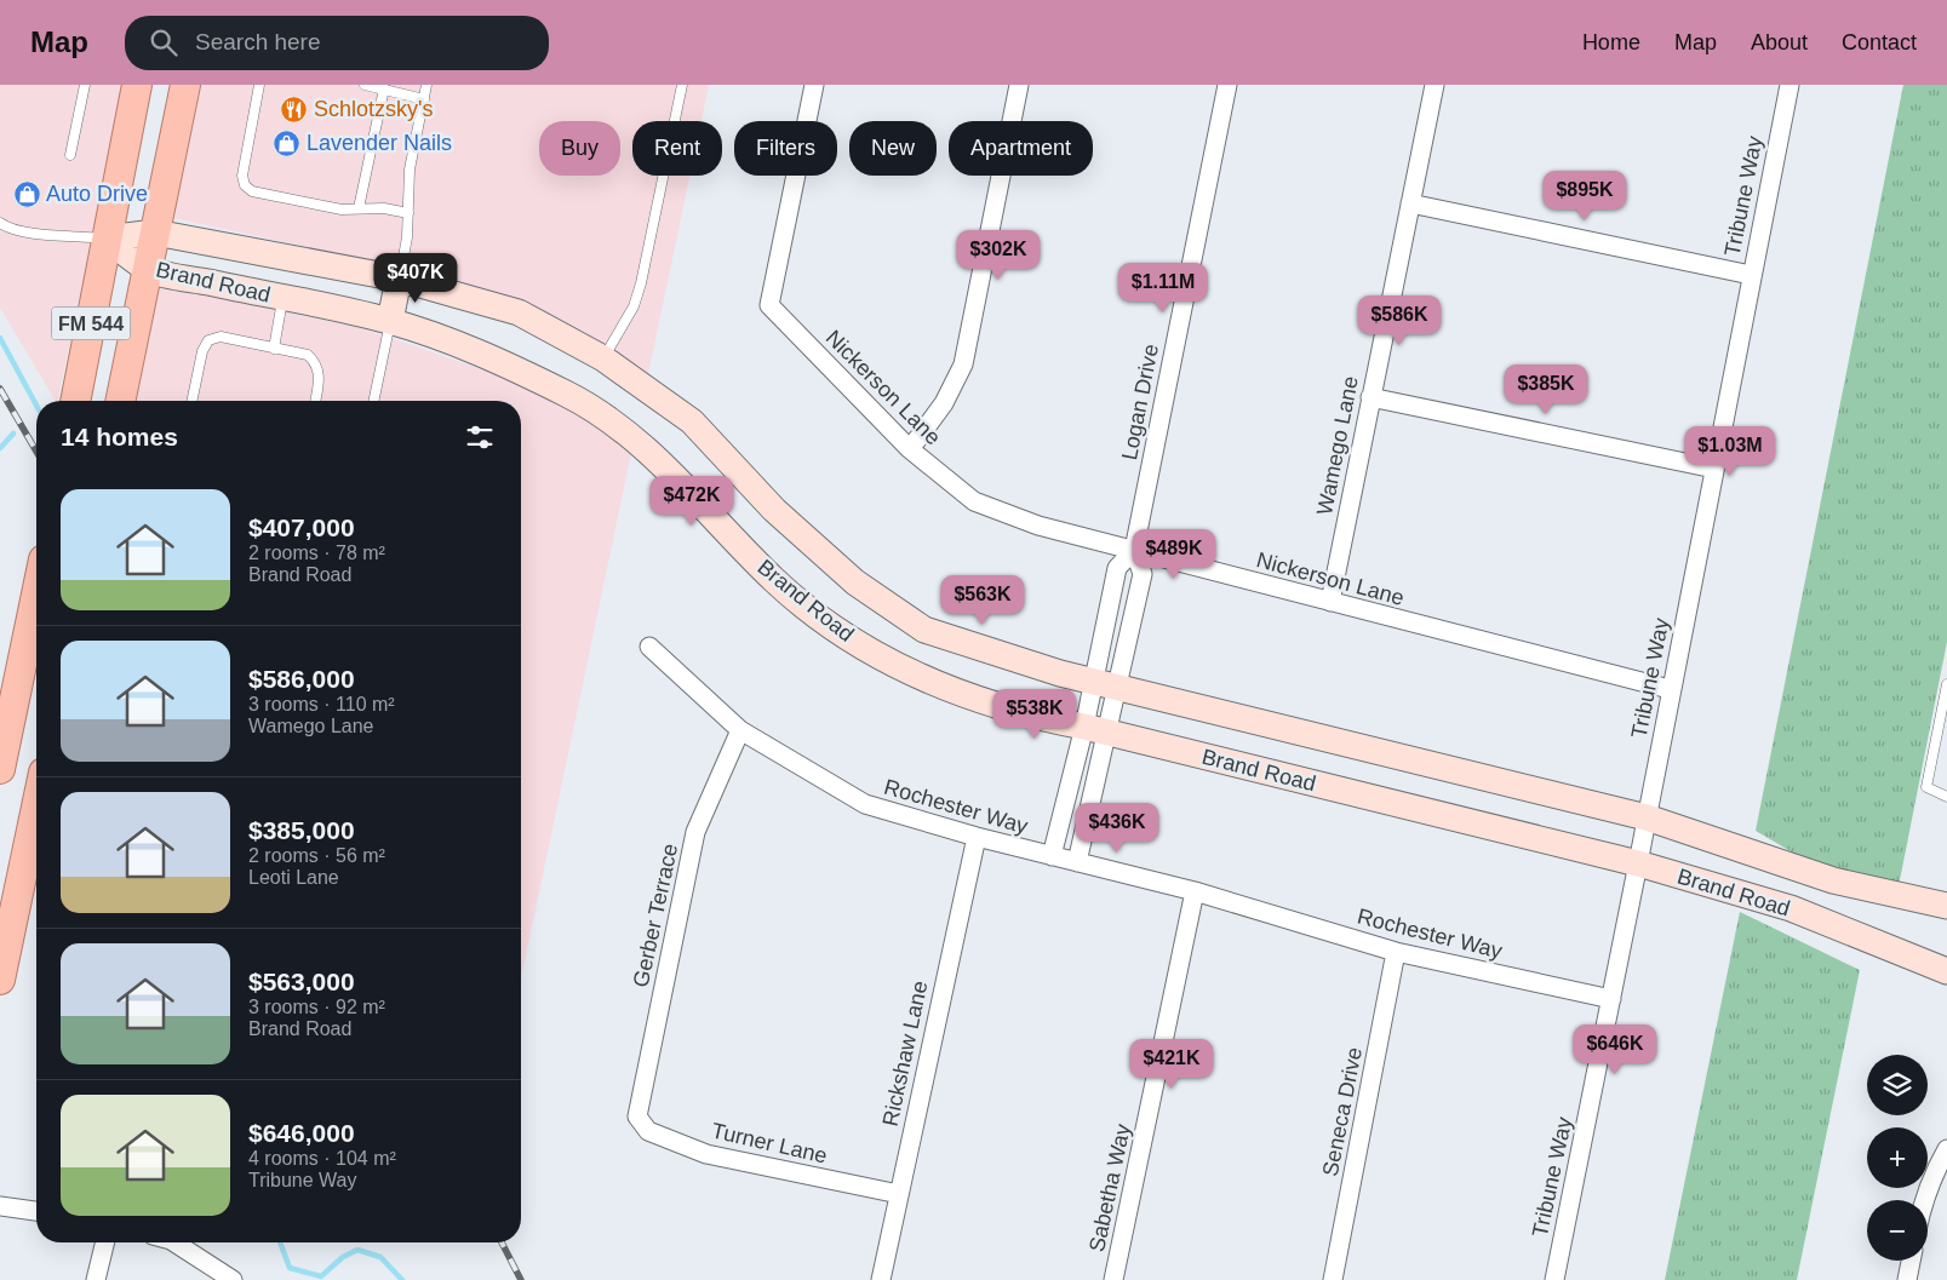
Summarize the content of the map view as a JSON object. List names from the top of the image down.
{
  "streets": {
    "main road": ["Brand Road", "FM 544"],
    "street": [
      "Tribune Way",
      "Nickerson Lane",
      "Logan Drive",
      "Wamego Lane",
      "Rochester Way",
      "Gerber Terrace",
      "Rickshaw Lane",
      "Seneca Drive",
      "Turner Lane",
      "Sabetha Way"
    ]
  },
  "crossings": [
    ["Tribune Way", "Brand Road"],
    ["Tribune Way", "Nickerson Lane"],
    ["Tribune Way", "Rochester Way"],
    ["Brand Road", "FM 544"],
    ["Brand Road", "Logan Drive"],
    ["Nickerson Lane", "Logan Drive"],
    ["Nickerson Lane", "Wamego Lane"],
    ["Logan Drive", "Rochester Way"],
    ["Rochester Way", "Gerber Terrace"],
    ["Rochester Way", "Rickshaw Lane"],
    ["Rochester Way", "Seneca Drive"],
    ["Rochester Way", "Sabetha Way"],
    ["Gerber Terrace", "Turner Lane"],
    ["Rickshaw Lane", "Turner Lane"]
  ],
  "places": {
    "restaurant": ["Schlotzsky's"],
    "shop": ["Lavender Nails", "Auto Drive"]
  },
  "page": {
    "header": "Map",
    "search": "Search here",
    "nav": [
      "Home",
      "Map",
      "About",
      "Contact"
    ],
    "chip": [
      "Buy",
      "Rent",
      "Filters",
      "New",
      "Apartment"
    ],
    "price": [
      "$895K",
      "$302K",
      "$407K",
      "$1.11M",
      "$586K",
      "$385K",
      "$1.03M",
      "$472K",
      "$489K",
      "$563K",
      "$538K",
      "$436K",
      "$646K",
      "$421K"
    ],
    "heading": "14 homes",
    "list": [
      {
        "name": "$407,000",
        "note": "2 rooms · 78 m² · Brand Road"
      },
      {
        "name": "$586,000",
        "note": "3 rooms · 110 m² · Wamego Lane"
      },
      {
        "name": "$385,000",
        "note": "2 rooms · 56 m² · Leoti Lane"
      },
      {
        "name": "$563,000",
        "note": "3 rooms · 92 m² · Brand Road"
      },
      {
        "name": "$646,000",
        "note": "4 rooms · 104 m² · Tribune Way"
      }
    ],
    "map_buttons": ["+", "−"]
  }
}
